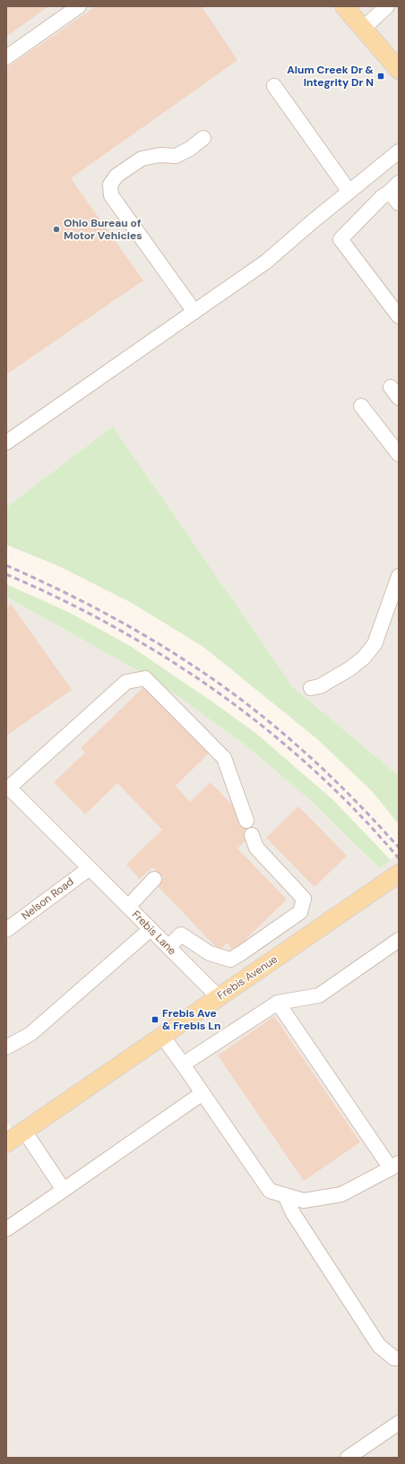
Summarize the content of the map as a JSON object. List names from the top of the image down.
{
  "streets": {
    "main road": ["Frebis Avenue"],
    "street": ["Nelson Road", "Frebis Lane"]
  },
  "crossings": [
    ["Nelson Road", "Frebis Lane"],
    ["Frebis Lane", "Frebis Avenue"]
  ],
  "places": {
    "transit": ["Alum Creek Dr & Integrity Dr N", "Frebis Ave & Frebis Ln"],
    "other": ["Ohio Bureau of Motor Vehicles"]
  }
}
